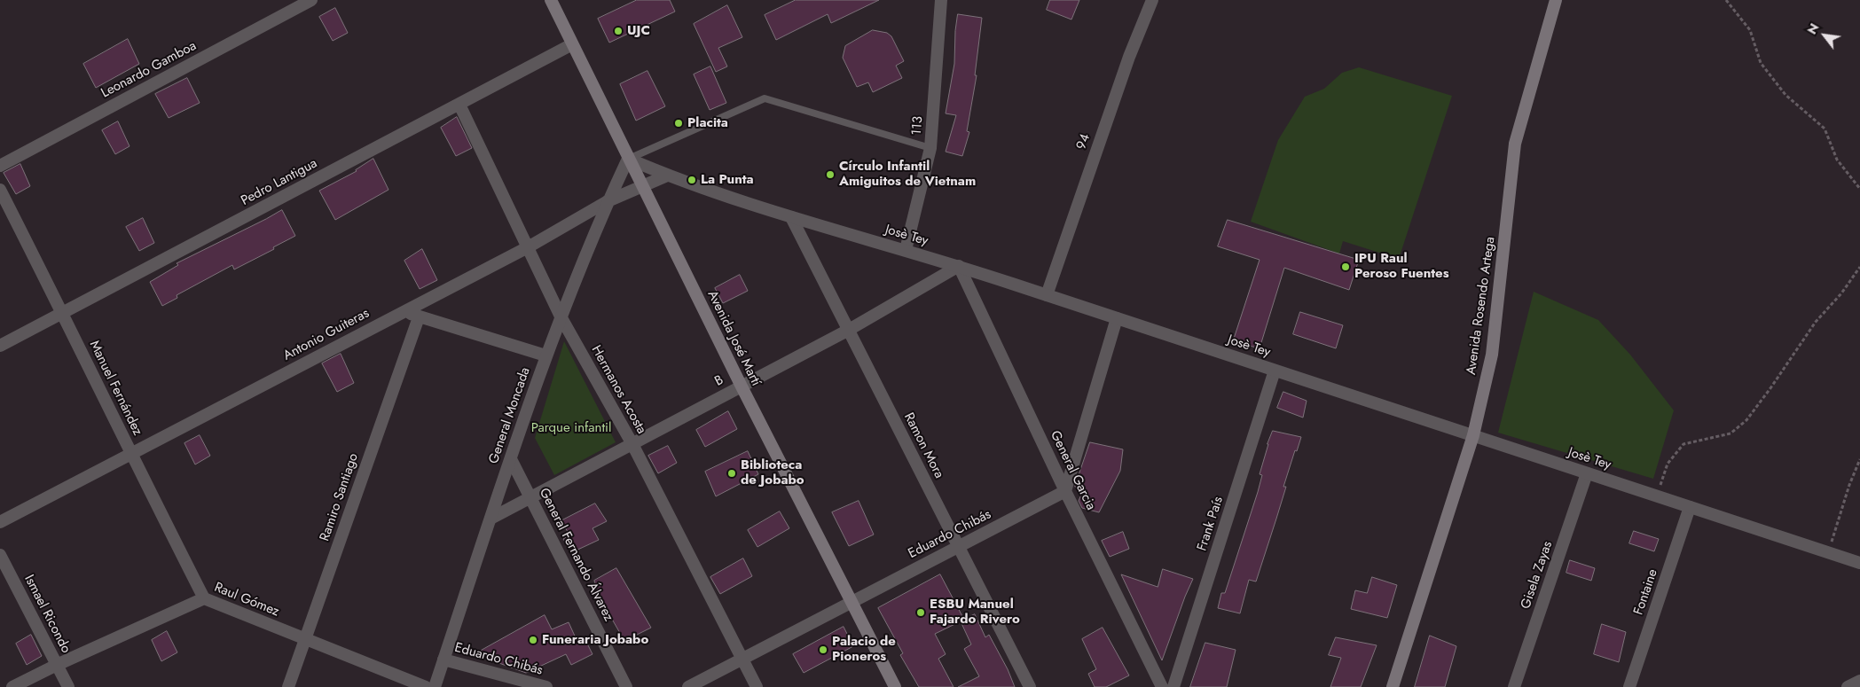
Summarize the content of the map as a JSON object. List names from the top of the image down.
{
  "streets": {
    "main road": ["Avenida Rosendo Artega", "Avenida José Martí"],
    "street": [
      "Leonardo Gamboa",
      "113",
      "94",
      "Pedro Lantigua",
      "Josè Tey",
      "Antonio Guiteras",
      "B",
      "Manuel Fernández",
      "Hermanos Acosta",
      "General Moncada",
      "Ramon Mora",
      "General Garcia",
      "Ramiro Santiago",
      "Frank País",
      "Eduardo Chibás",
      "General Fernando Álvarez",
      "Gisela Zayas",
      "Fontaine",
      "Raul Gómez",
      "Ismael Ricondo"
    ]
  },
  "crossings": [
    ["113", "Josè Tey"],
    ["94", "Josè Tey"],
    ["Pedro Lantigua", "Avenida José Martí"],
    ["Pedro Lantigua", "Manuel Fernández"],
    ["Pedro Lantigua", "Hermanos Acosta"],
    ["Josè Tey", "Avenida Rosendo Artega"],
    ["Josè Tey", "Antonio Guiteras"],
    ["Josè Tey", "Avenida José Martí"],
    ["Josè Tey", "B"],
    ["Josè Tey", "General Moncada"],
    ["Josè Tey", "Ramon Mora"],
    ["Josè Tey", "General Garcia"],
    ["Josè Tey", "Frank País"],
    ["Josè Tey", "Gisela Zayas"],
    ["Josè Tey", "Fontaine"],
    ["Antonio Guiteras", "Avenida José Martí"],
    ["Antonio Guiteras", "Manuel Fernández"],
    ["Antonio Guiteras", "Hermanos Acosta"],
    ["Antonio Guiteras", "General Moncada"],
    ["Avenida José Martí", "B"],
    ["Avenida José Martí", "General Moncada"],
    ["Avenida José Martí", "Eduardo Chibás"],
    ["B", "Hermanos Acosta"],
    ["B", "General Moncada"],
    ["B", "Ramon Mora"],
    ["B", "General Garcia"],
    ["B", "General Fernando Álvarez"],
    ["Manuel Fernández", "Raul Gómez"],
    ["Hermanos Acosta", "General Moncada"],
    ["Hermanos Acosta", "Eduardo Chibás"],
    ["General Moncada", "Eduardo Chibás"],
    ["General Moncada", "General Fernando Álvarez"],
    ["Ramon Mora", "Eduardo Chibás"],
    ["General Garcia", "Eduardo Chibás"],
    ["Ramiro Santiago", "Raul Gómez"],
    ["Raul Gómez", "Ismael Ricondo"]
  ],
  "parks": ["Parque infantil"],
  "places": [
    "UJC",
    "Placita",
    "Círculo Infantil Amiguitos de Vietnam",
    "La Punta",
    "IPU Raul Peroso Fuentes",
    "Biblioteca de Jobabo",
    "ESBU Manuel Fajardo Rivero",
    "Funeraria Jobabo",
    "Palacio de Pioneros"
  ],
  "north": "top left"
}
